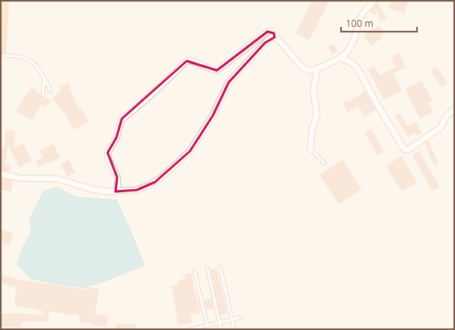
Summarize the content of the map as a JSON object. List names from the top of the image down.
{
  "scale_bar": "100 m"
}
